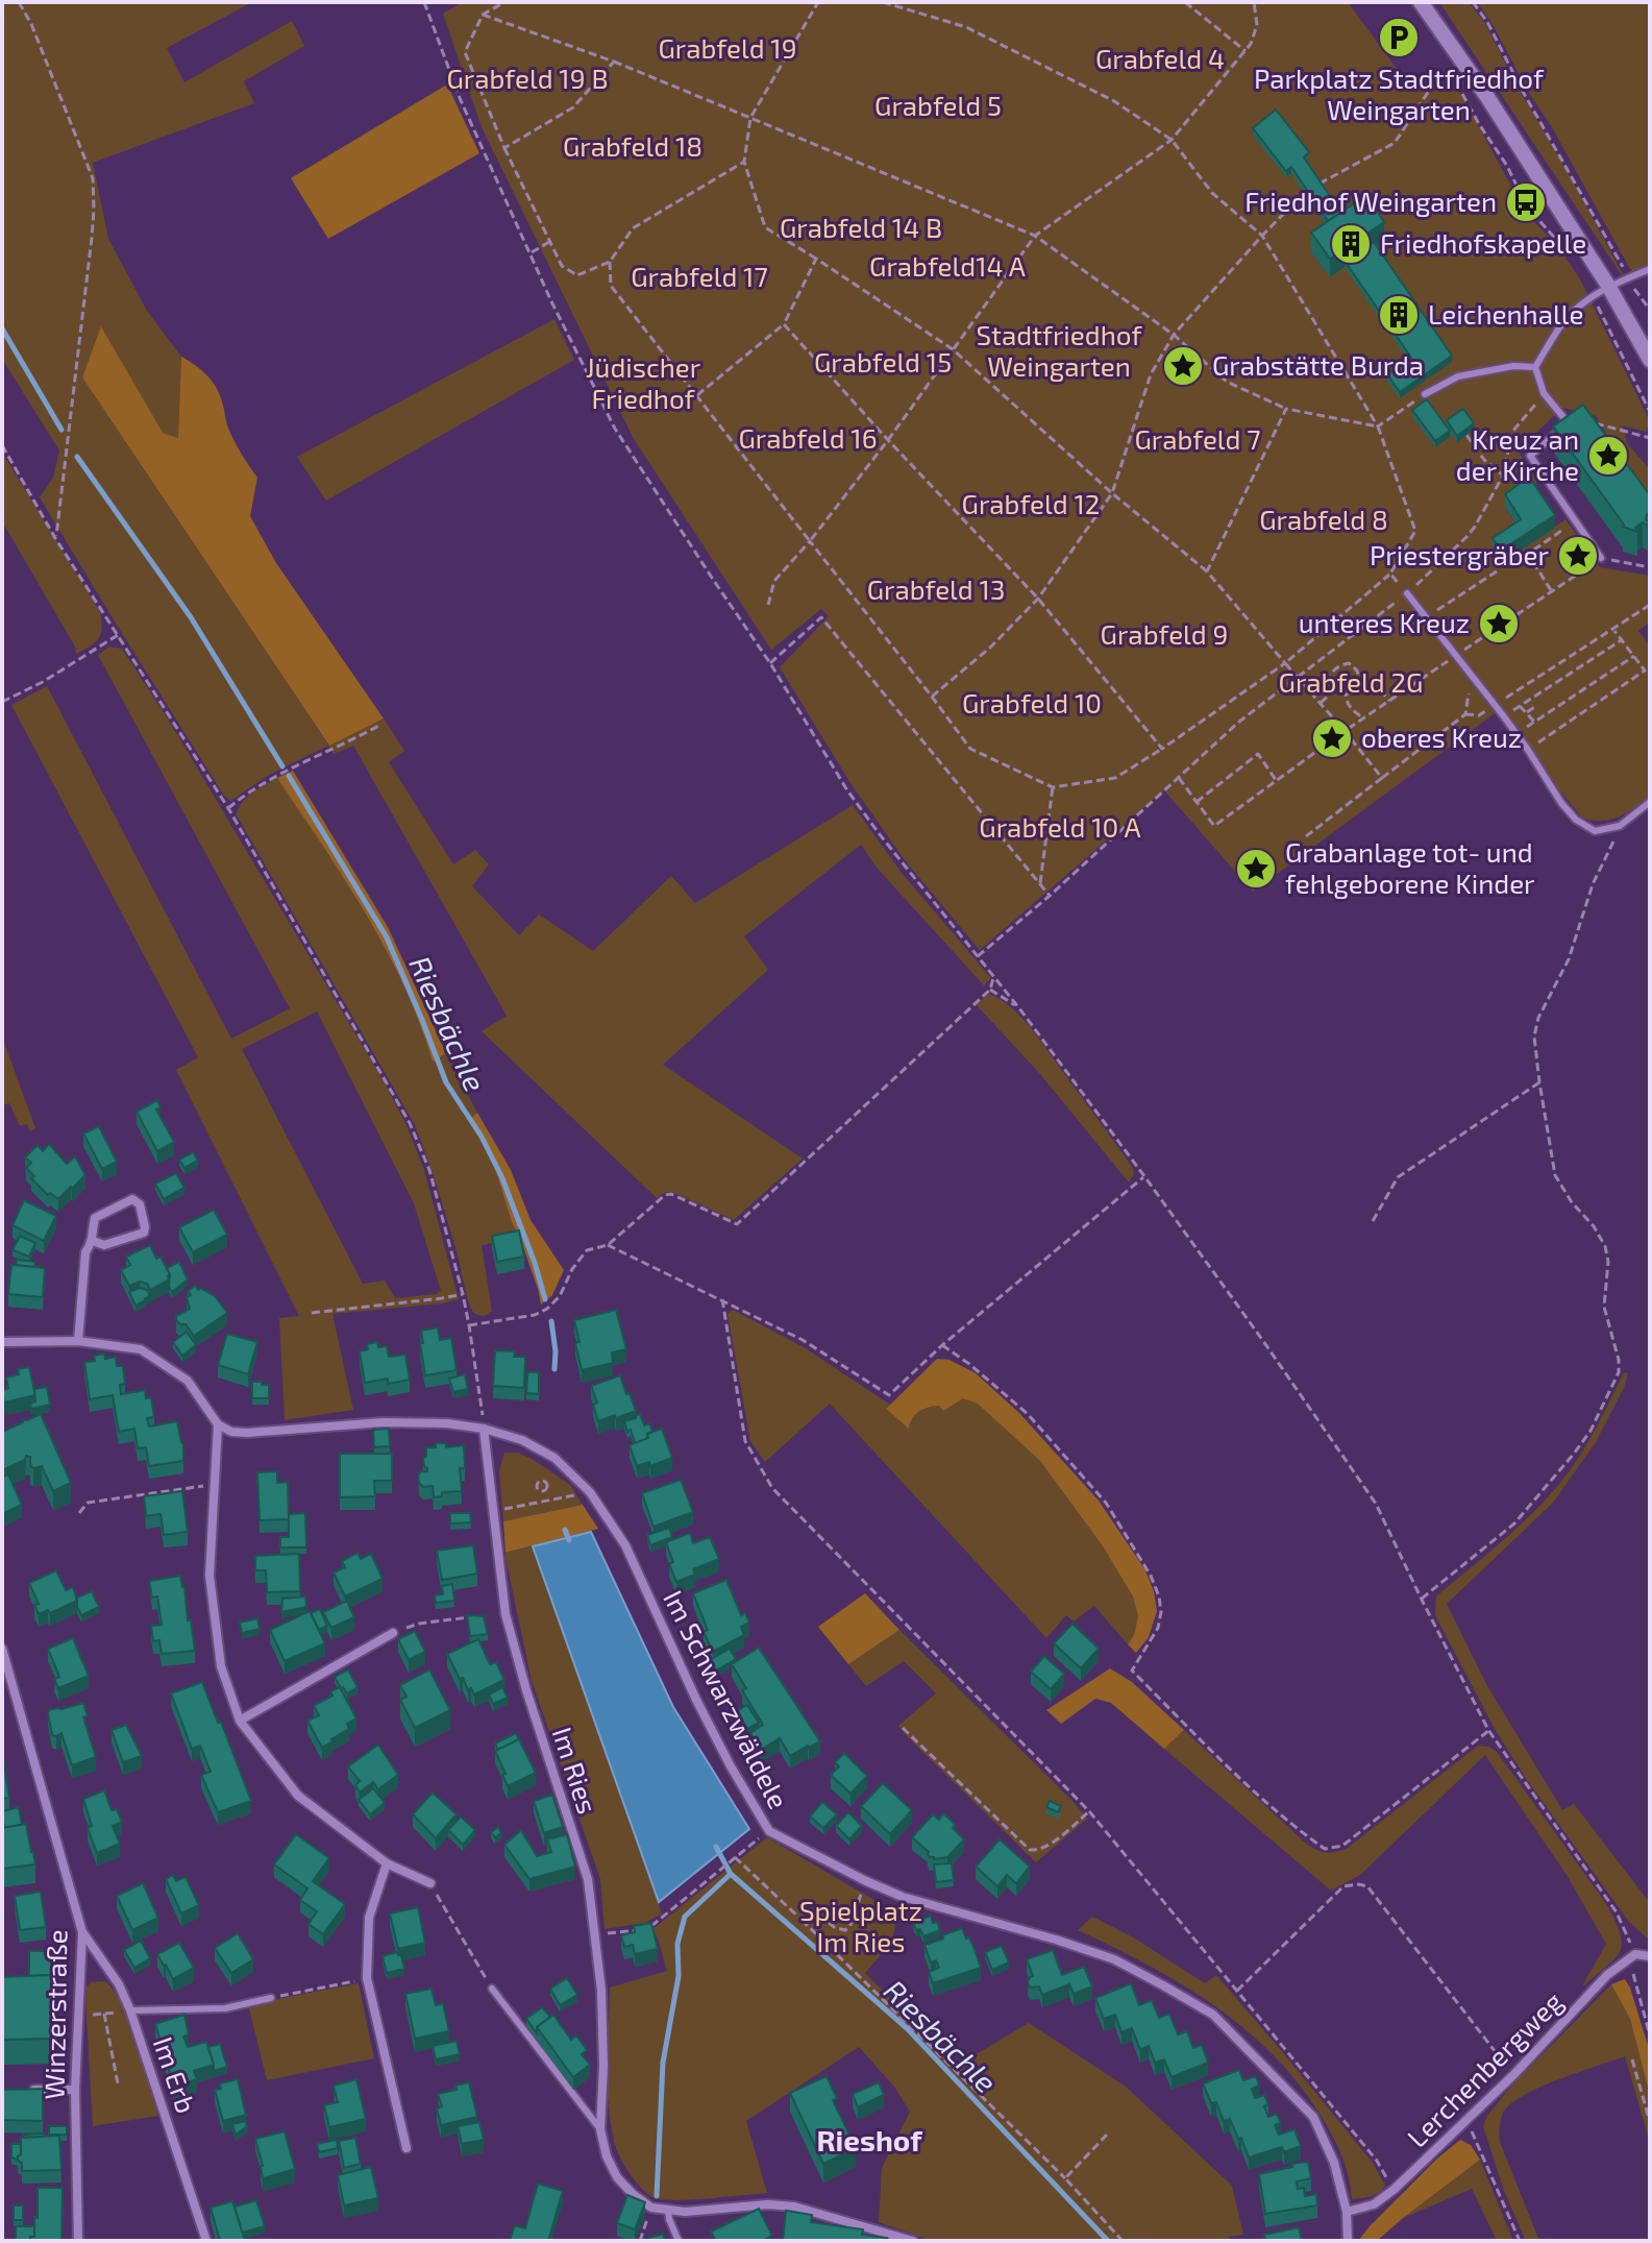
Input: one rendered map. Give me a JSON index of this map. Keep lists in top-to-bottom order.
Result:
{
  "streets": {
    "street": [
      "Im Schwarzwäldele",
      "Im Ries",
      "Winzerstraße",
      "Lerchenbergweg",
      "Im Erb"
    ]
  },
  "crossings": [
    ["Im Schwarzwäldele", "Im Ries"],
    ["Im Schwarzwäldele", "Lerchenbergweg"],
    ["Winzerstraße", "Im Erb"]
  ],
  "districts": ["Rieshof"],
  "water": ["Riesbächle"],
  "parks": [
    "Grabfeld 19",
    "Grabfeld 4",
    "Grabfeld 19 B",
    "Grabfeld 5",
    "Grabfeld 18",
    "Grabfeld 14 B",
    "Grabfeld14 A",
    "Grabfeld 17",
    "Stadtfriedhof Weingarten",
    "Grabfeld 15",
    "Jüdischer Friedhof",
    "Grabfeld 16",
    "Grabfeld 7",
    "Grabfeld 12",
    "Grabfeld 8",
    "Grabfeld 13",
    "Grabfeld 9",
    "Grabfeld 2G",
    "Grabfeld 10",
    "Grabfeld 10 A",
    "Spielplatz Im Ries"
  ],
  "places": {
    "parking": ["Parkplatz Stadtfriedhof Weingarten"],
    "bus stop": ["Friedhof Weingarten"],
    "building": ["Friedhofskapelle", "Leichenhalle"],
    "place": [
      "Grabstätte Burda",
      "Kreuz an der Kirche",
      "Priestergräber",
      "unteres Kreuz",
      "oberes Kreuz",
      "Grabanlage tot- und fehlgeborene Kinder"
    ]
  }
}
